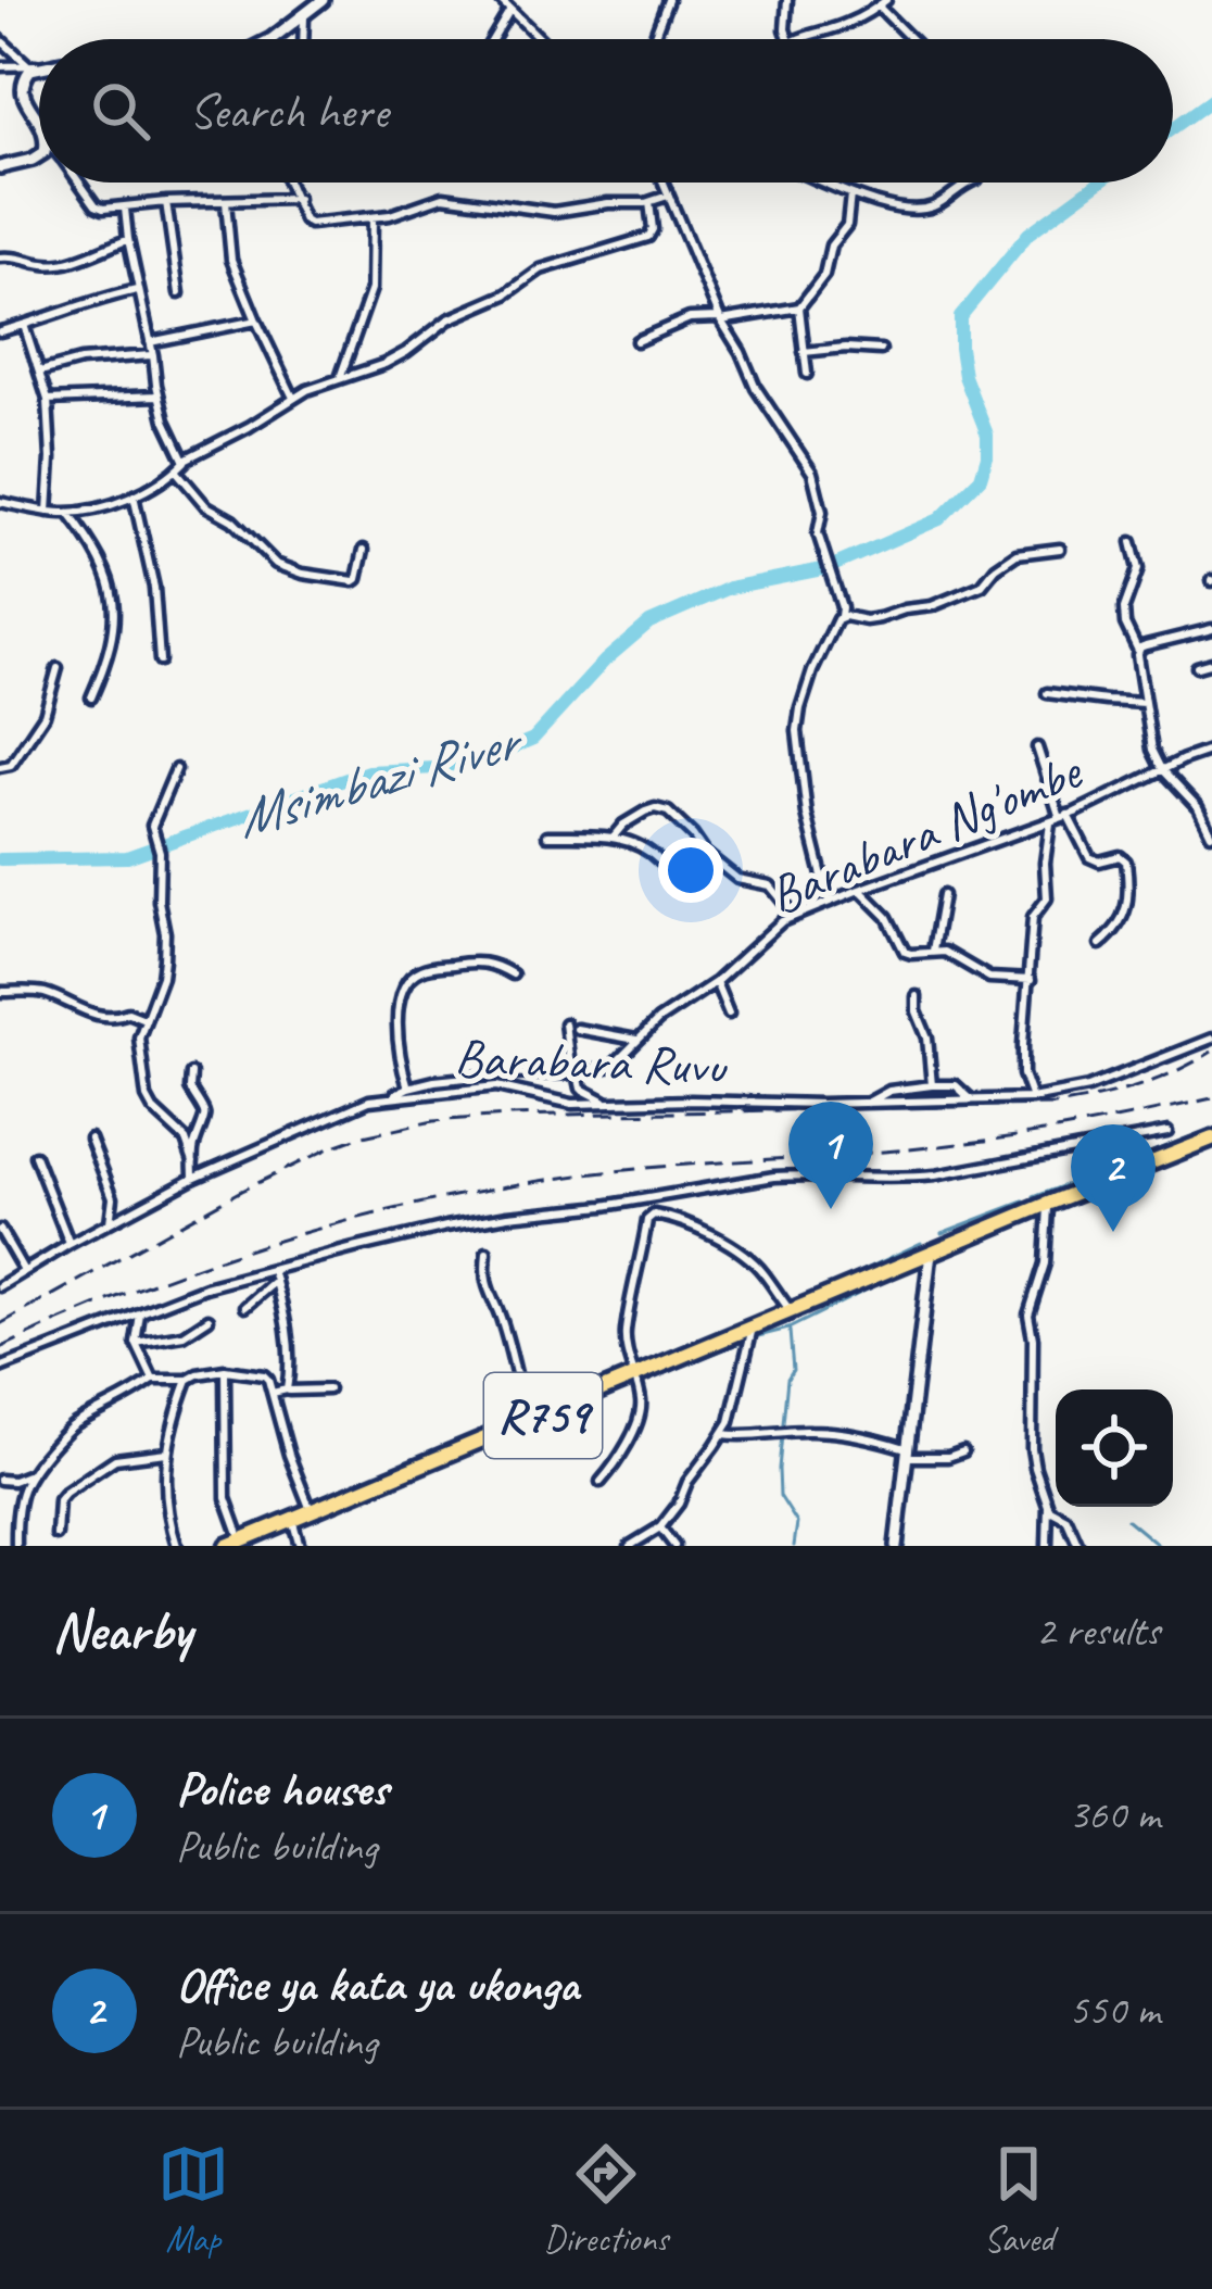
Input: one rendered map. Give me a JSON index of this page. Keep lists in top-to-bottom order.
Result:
{
  "streets": {
    "main road": ["R759"],
    "street": ["Barabara Ng'ombe", "Barabara Ruvu"]
  },
  "crossings": [
    ["Barabara Ng'ombe", "Barabara Ruvu"]
  ],
  "water": ["Msimbazi River"],
  "page": {
    "search": "Search here",
    "pins": ["1", "2"],
    "heading": ["Nearby", "2 results"],
    "list": [
      {
        "mark": "1",
        "name": "Police houses",
        "note": "Public building",
        "value": "360 m"
      },
      {
        "mark": "2",
        "name": "Office ya kata ya ukonga",
        "note": "Public building",
        "value": "550 m"
      }
    ],
    "nav": ["Map", "Directions", "Saved"]
  }
}
